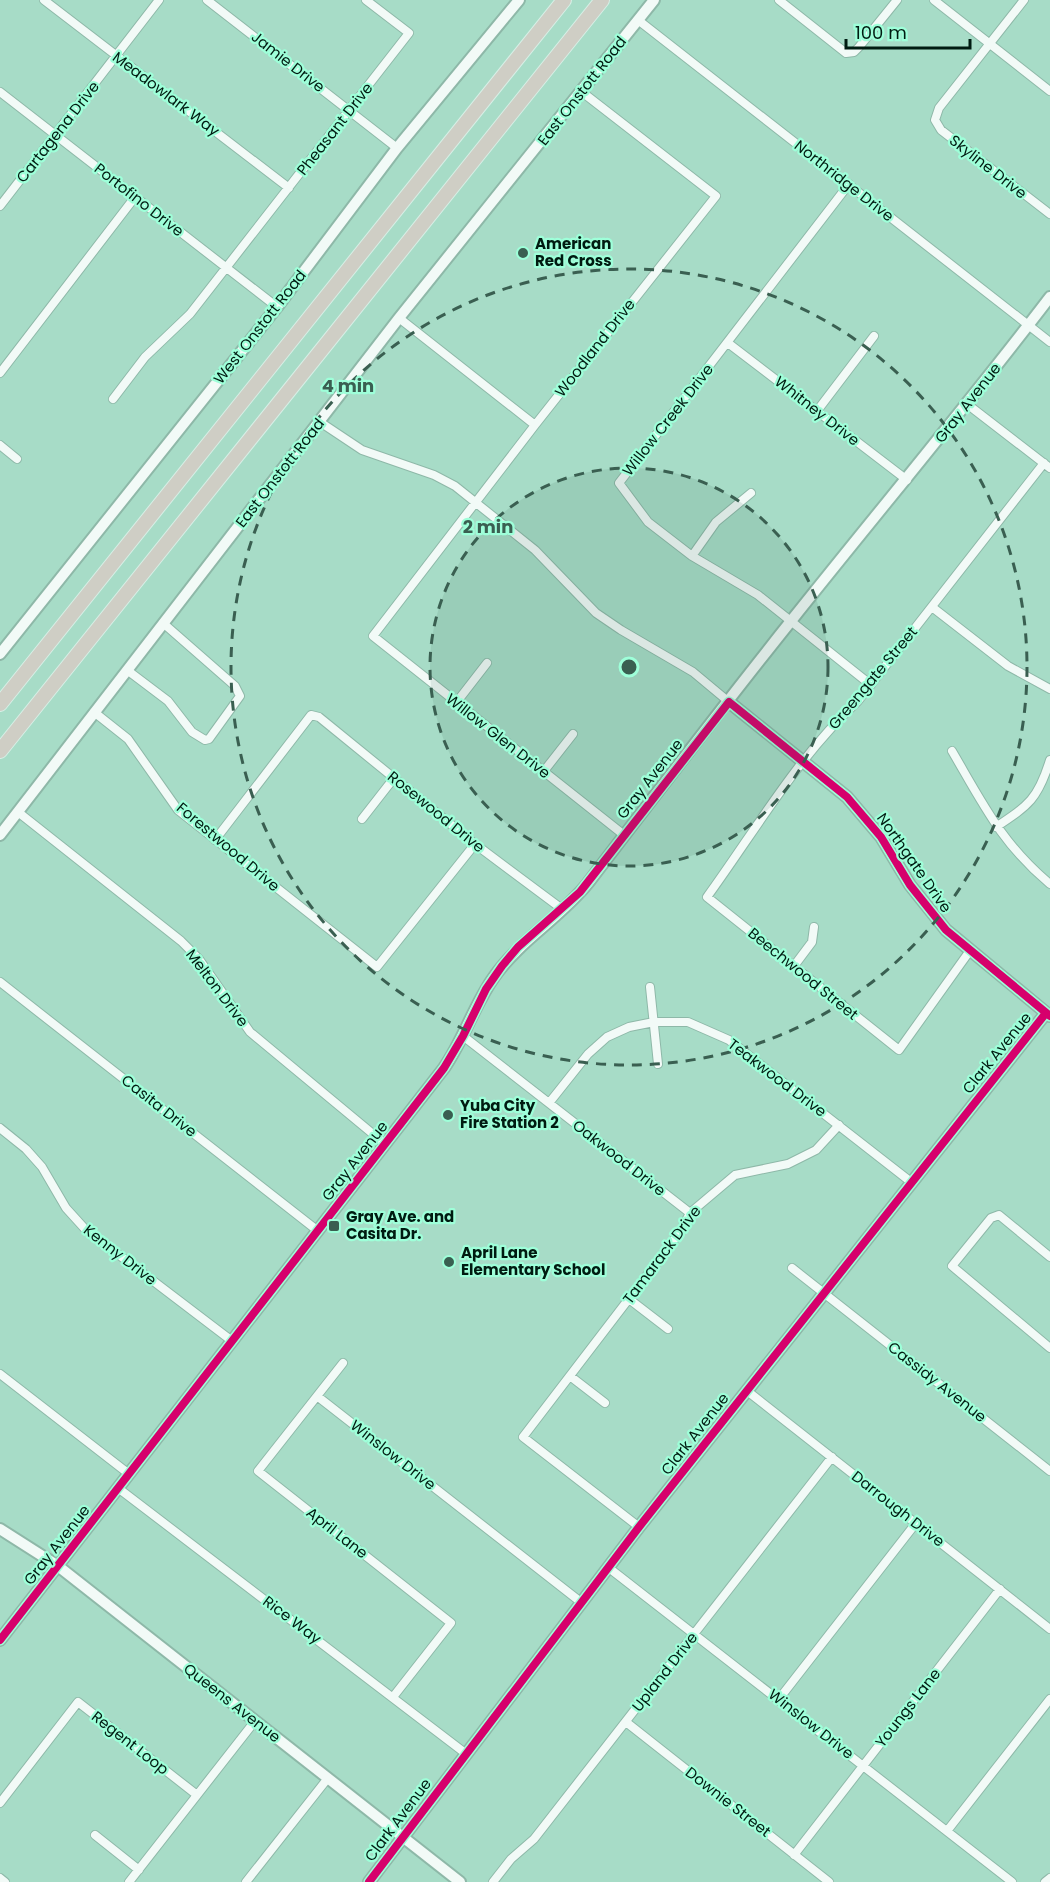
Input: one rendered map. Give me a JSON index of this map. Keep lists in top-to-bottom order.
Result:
{
  "streets": {
    "street": [
      "Jamie Drive",
      "East Onstott Road",
      "Meadowlark Way",
      "Pheasant Drive",
      "Cartagena Drive",
      "Skyline Drive",
      "Northridge Drive",
      "Portofino Drive",
      "West Onstott Road",
      "Woodland Drive",
      "Gray Avenue",
      "Whitney Drive",
      "Willow Creek Drive",
      "Greengate Street",
      "Willow Glen Drive",
      "Rosewood Drive",
      "Forestwood Drive",
      "Northgate Drive",
      "Beechwood Street",
      "Melton Drive",
      "Clark Avenue",
      "Teakwood Drive",
      "Casita Drive",
      "Oakwood Drive",
      "Kenny Drive",
      "Tamarack Drive",
      "Cassidy Avenue",
      "Winslow Drive",
      "Darrough Drive",
      "April Lane",
      "Rice Way",
      "Upland Drive",
      "Queens Avenue",
      "Youngs Lane",
      "Regent Loop",
      "Downie Street"
    ]
  },
  "crossings": [
    ["Jamie Drive", "Pheasant Drive"],
    ["Jamie Drive", "West Onstott Road"],
    ["East Onstott Road", "Northridge Drive"],
    ["East Onstott Road", "Woodland Drive"],
    ["East Onstott Road", "Forestwood Drive"],
    ["East Onstott Road", "Northgate Drive"],
    ["East Onstott Road", "Melton Drive"],
    ["Meadowlark Way", "Pheasant Drive"],
    ["Meadowlark Way", "Cartagena Drive"],
    ["Pheasant Drive", "Portofino Drive"],
    ["Cartagena Drive", "Portofino Drive"],
    ["Northridge Drive", "Gray Avenue"],
    ["Northridge Drive", "Willow Creek Drive"],
    ["Portofino Drive", "West Onstott Road"],
    ["Woodland Drive", "Willow Glen Drive"],
    ["Woodland Drive", "Northgate Drive"],
    ["Gray Avenue", "Whitney Drive"],
    ["Gray Avenue", "Willow Creek Drive"],
    ["Gray Avenue", "Willow Glen Drive"],
    ["Gray Avenue", "Rosewood Drive"],
    ["Gray Avenue", "Northgate Drive"],
    ["Gray Avenue", "Melton Drive"],
    ["Gray Avenue", "Casita Drive"],
    ["Gray Avenue", "Oakwood Drive"],
    ["Gray Avenue", "Kenny Drive"],
    ["Gray Avenue", "Rice Way"],
    ["Gray Avenue", "Queens Avenue"],
    ["Whitney Drive", "Willow Creek Drive"],
    ["Willow Creek Drive", "Greengate Street"],
    ["Greengate Street", "Northgate Drive"],
    ["Greengate Street", "Beechwood Street"],
    ["Rosewood Drive", "Forestwood Drive"],
    ["Northgate Drive", "Beechwood Street"],
    ["Northgate Drive", "Clark Avenue"],
    ["Clark Avenue", "Teakwood Drive"],
    ["Clark Avenue", "Tamarack Drive"],
    ["Clark Avenue", "Cassidy Avenue"],
    ["Clark Avenue", "Winslow Drive"],
    ["Clark Avenue", "Darrough Drive"],
    ["Clark Avenue", "Rice Way"],
    ["Clark Avenue", "Queens Avenue"],
    ["Teakwood Drive", "Oakwood Drive"],
    ["Teakwood Drive", "Tamarack Drive"],
    ["Oakwood Drive", "Tamarack Drive"],
    ["Winslow Drive", "April Lane"],
    ["Winslow Drive", "Upland Drive"],
    ["Winslow Drive", "Youngs Lane"],
    ["Darrough Drive", "Upland Drive"],
    ["Darrough Drive", "Youngs Lane"],
    ["April Lane", "Rice Way"],
    ["Upland Drive", "Downie Street"],
    ["Youngs Lane", "Downie Street"]
  ],
  "places": {
    "other": ["American Red Cross", "Yuba City Fire Station 2", "April Lane Elementary School"],
    "transit": ["Gray Ave. and Casita Dr."]
  },
  "scale_bar": "100 m",
  "rings": ["4 min", "2 min"]
}
